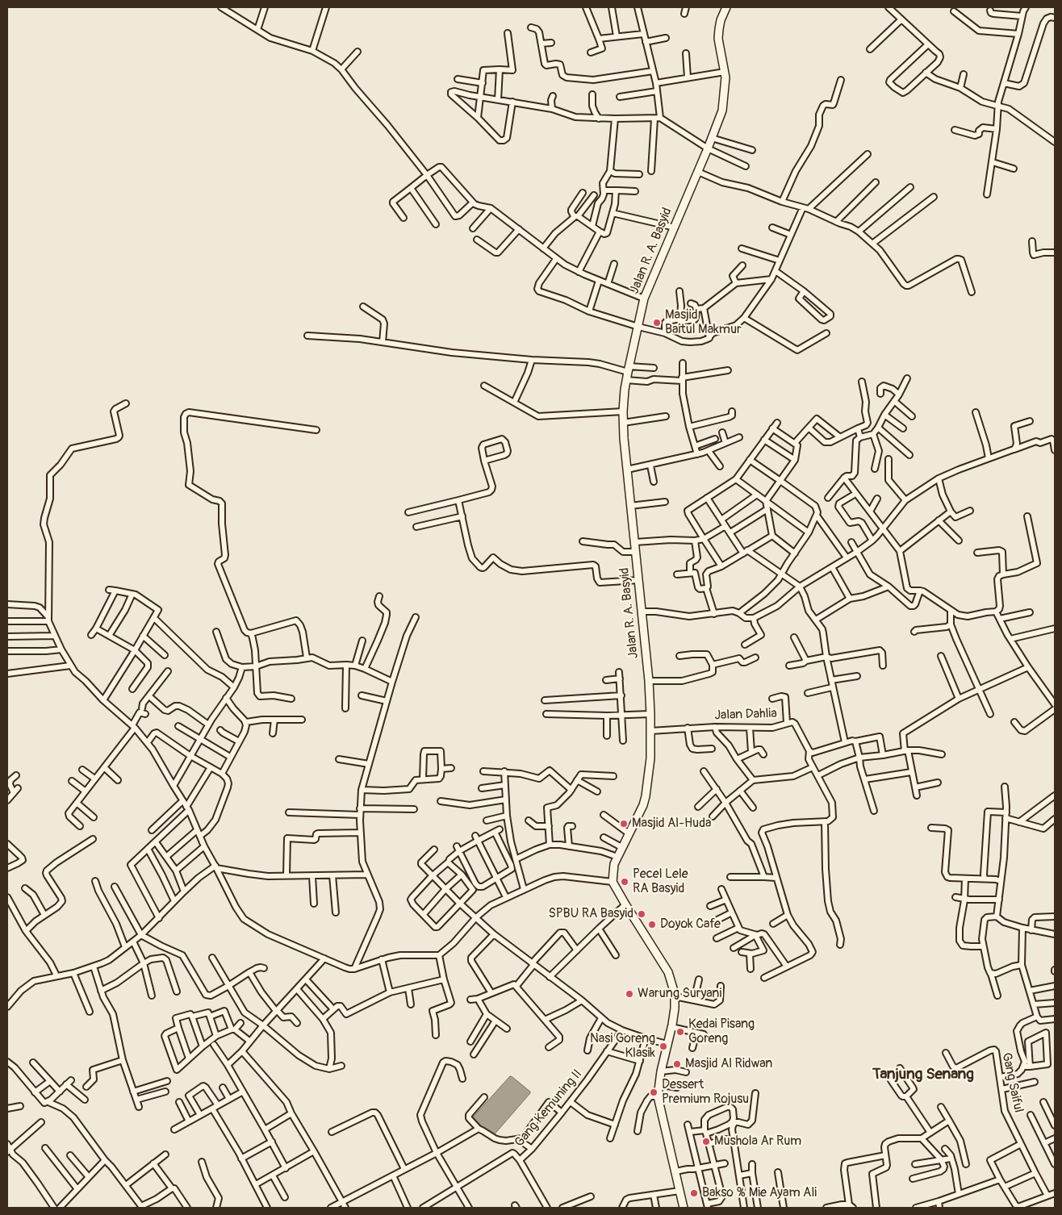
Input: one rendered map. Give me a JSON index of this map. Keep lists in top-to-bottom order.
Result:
{
  "streets": {
    "main road": ["Jalan R. A. Basyid"],
    "street": ["Jalan Dahlia", "Gang Saiful", "Gang Kemuning II"]
  },
  "crossings": [
    ["Jalan R. A. Basyid", "Jalan Dahlia"]
  ],
  "districts": ["Tanjung Senang"],
  "places": [
    "Masjid Baitul Makmur",
    "Masjid Al-Huda",
    "Pecel Lele RA Basyid",
    "SPBU RA Basyid",
    "Doyok Cafe",
    "Warung Suryani",
    "Kedai Pisang Goreng",
    "Nasi Goreng Klasik",
    "Masjid Al Ridwan",
    "Dessert Premium Rojusu",
    "Mushola Ar Rum",
    "Bakso % Mie Ayam Ali"
  ]
}
